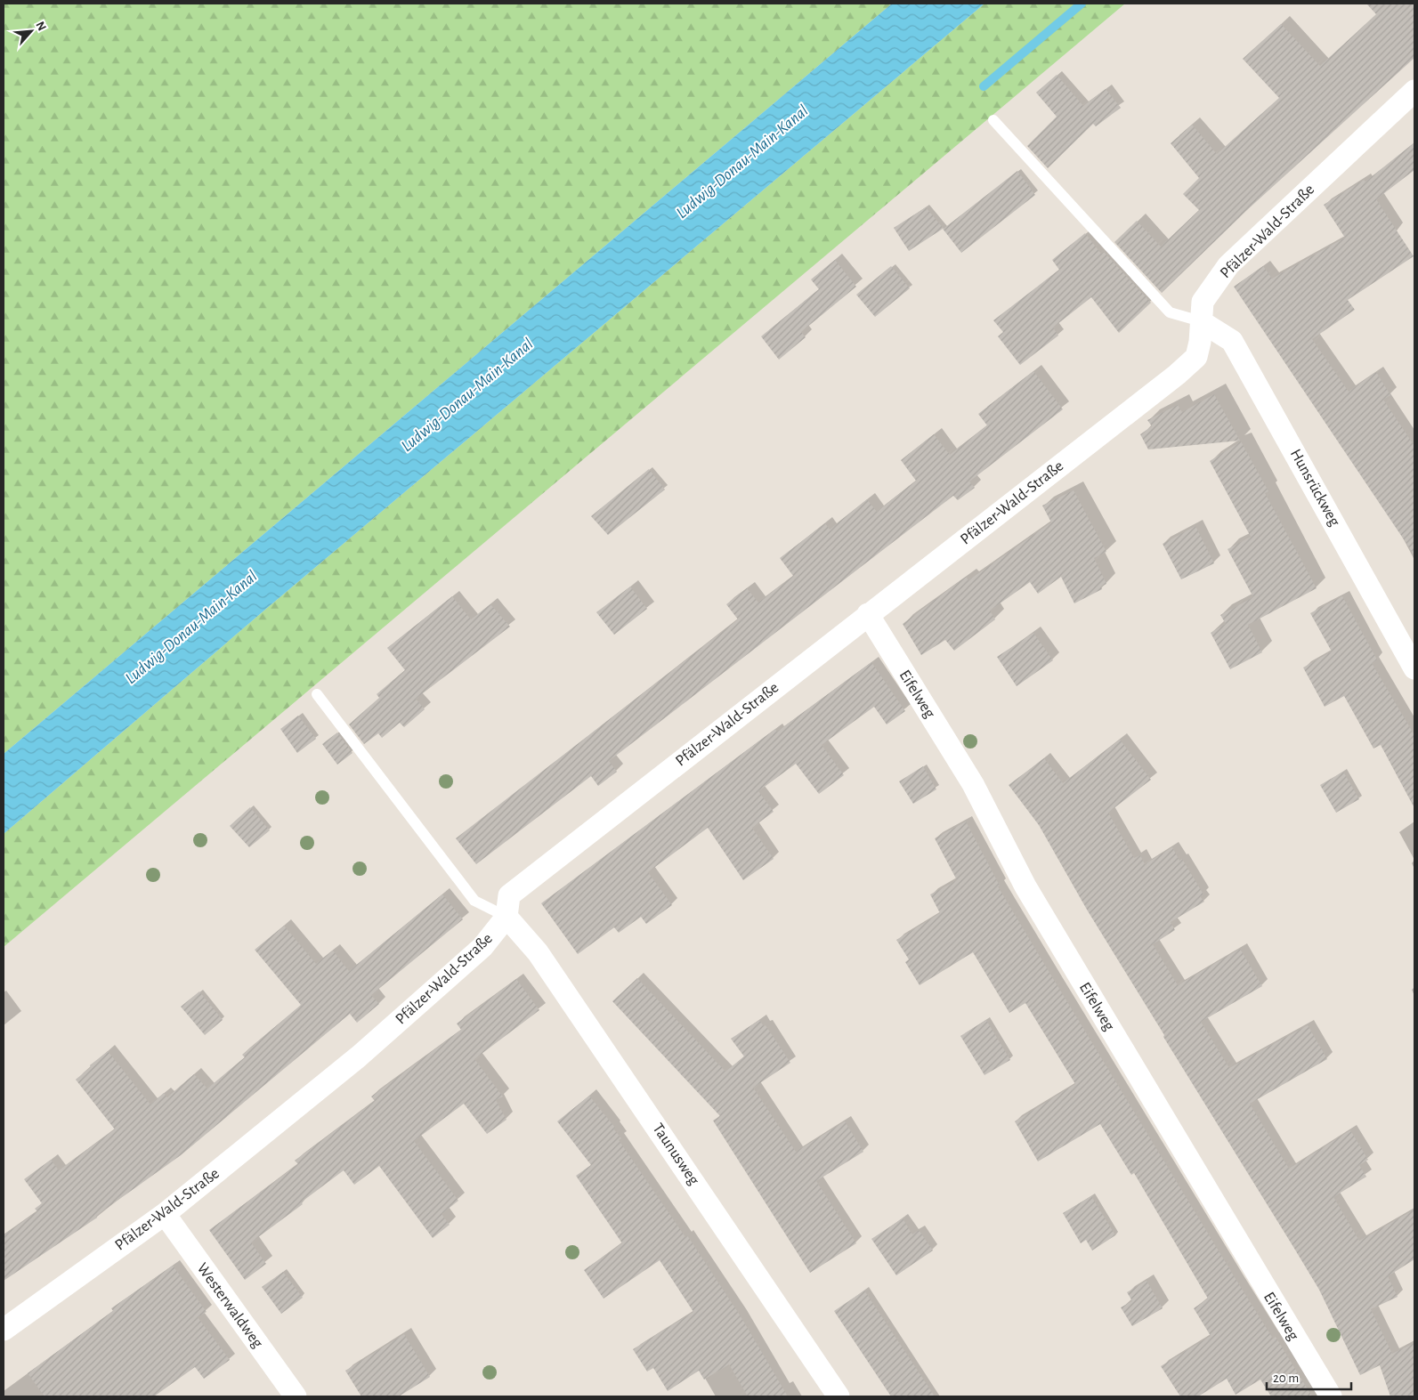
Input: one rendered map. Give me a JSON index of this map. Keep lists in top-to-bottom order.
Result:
{
  "streets": {
    "street": [
      "Pfälzer-Wald-Straße",
      "Hunsrückweg",
      "Eifelweg",
      "Taunusweg",
      "Westerwaldweg"
    ]
  },
  "crossings": [
    ["Pfälzer-Wald-Straße", "Hunsrückweg"],
    ["Pfälzer-Wald-Straße", "Eifelweg"],
    ["Pfälzer-Wald-Straße", "Taunusweg"],
    ["Pfälzer-Wald-Straße", "Westerwaldweg"]
  ],
  "water": ["Ludwig-Donau-Main-Kanal"],
  "scale_bar": "20 m",
  "north": "top right"
}
